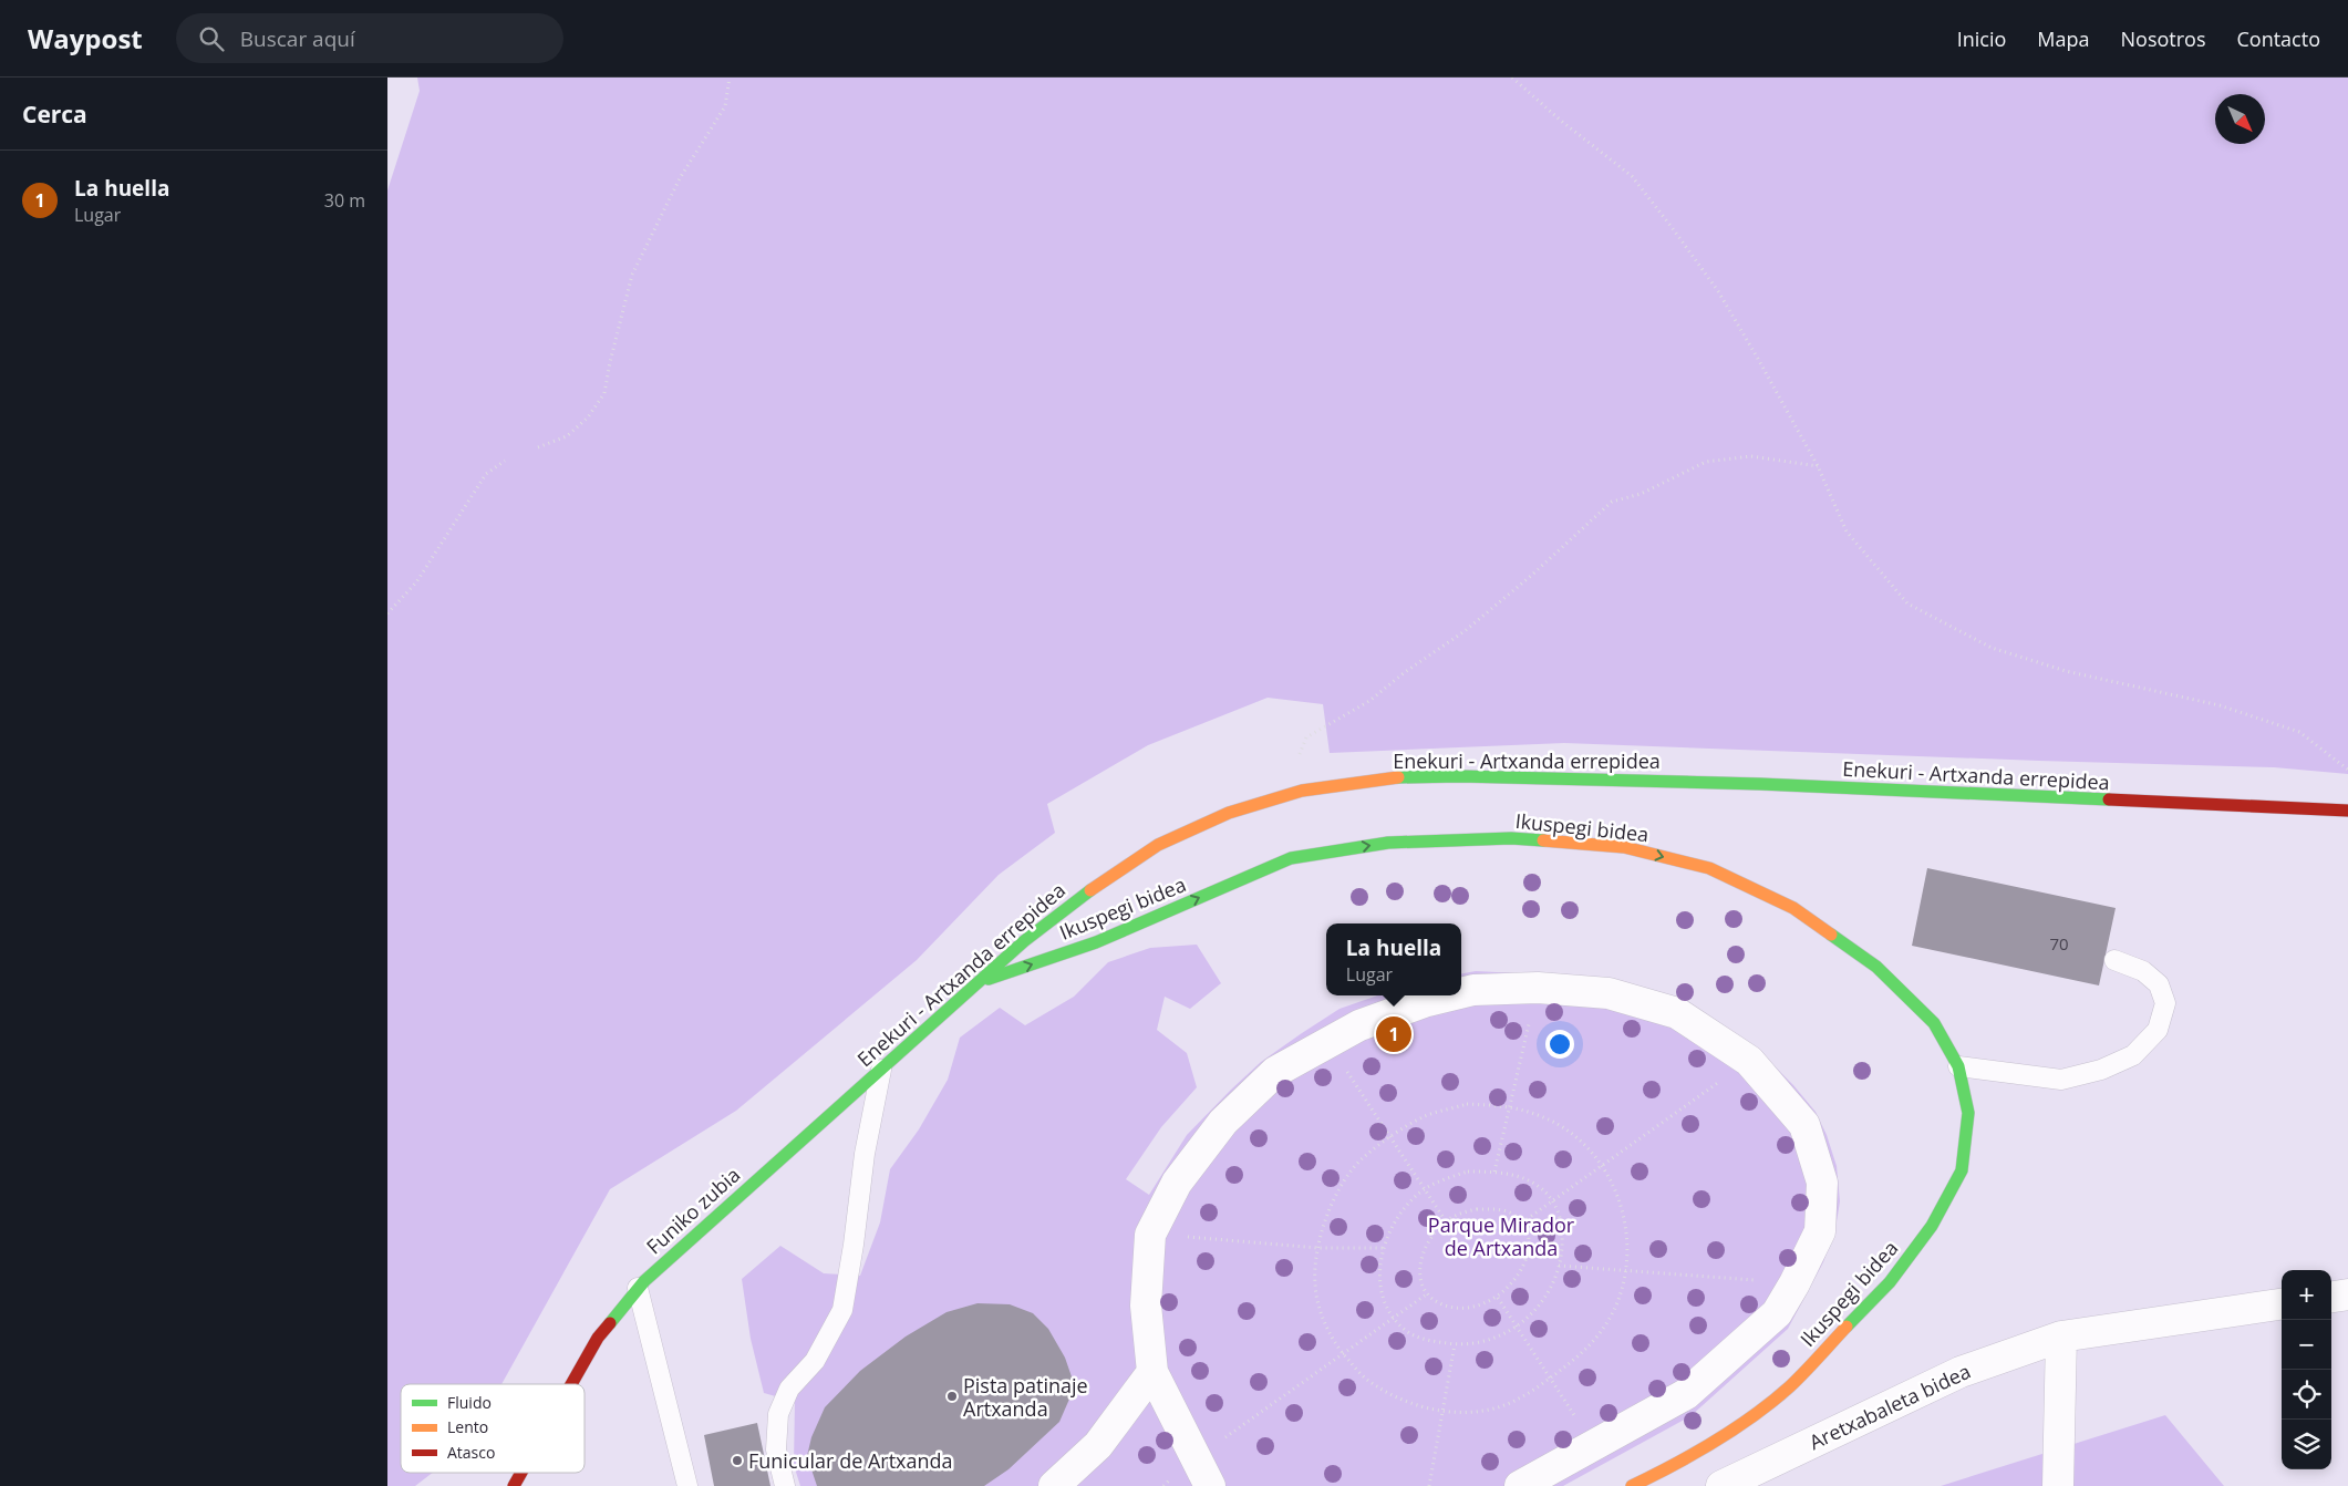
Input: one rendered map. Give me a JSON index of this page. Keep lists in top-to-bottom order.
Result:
{
  "streets": {
    "street": [
      "Enekuri - Artxanda errepidea",
      "Ikuspegi bidea",
      "Funiko zubia",
      "Aretxabaleta bidea"
    ]
  },
  "crossings": [
    ["Enekuri - Artxanda errepidea", "Ikuspegi bidea"],
    ["Enekuri - Artxanda errepidea", "Funiko zubia"]
  ],
  "one_way": ["Ikuspegi bidea"],
  "parks": ["Parque Mirador de Artxanda"],
  "places": ["Pista patinaje Artxanda", "Funicular de Artxanda"],
  "house_numbers": ["70"],
  "legend": ["Fluido", "Lento", "Atasco"],
  "north": "bottom right",
  "page": {
    "header": "Waypost",
    "search": "Buscar aquí",
    "nav": [
      "Inicio",
      "Mapa",
      "Nosotros",
      "Contacto"
    ],
    "heading": "Cerca",
    "list": [
      {
        "mark": "1",
        "name": "La huella",
        "note": "Lugar",
        "value": "30 m"
      }
    ],
    "popup": ["La huella", "Lugar"],
    "pins": "1",
    "map_buttons": ["+", "−"]
  }
}
